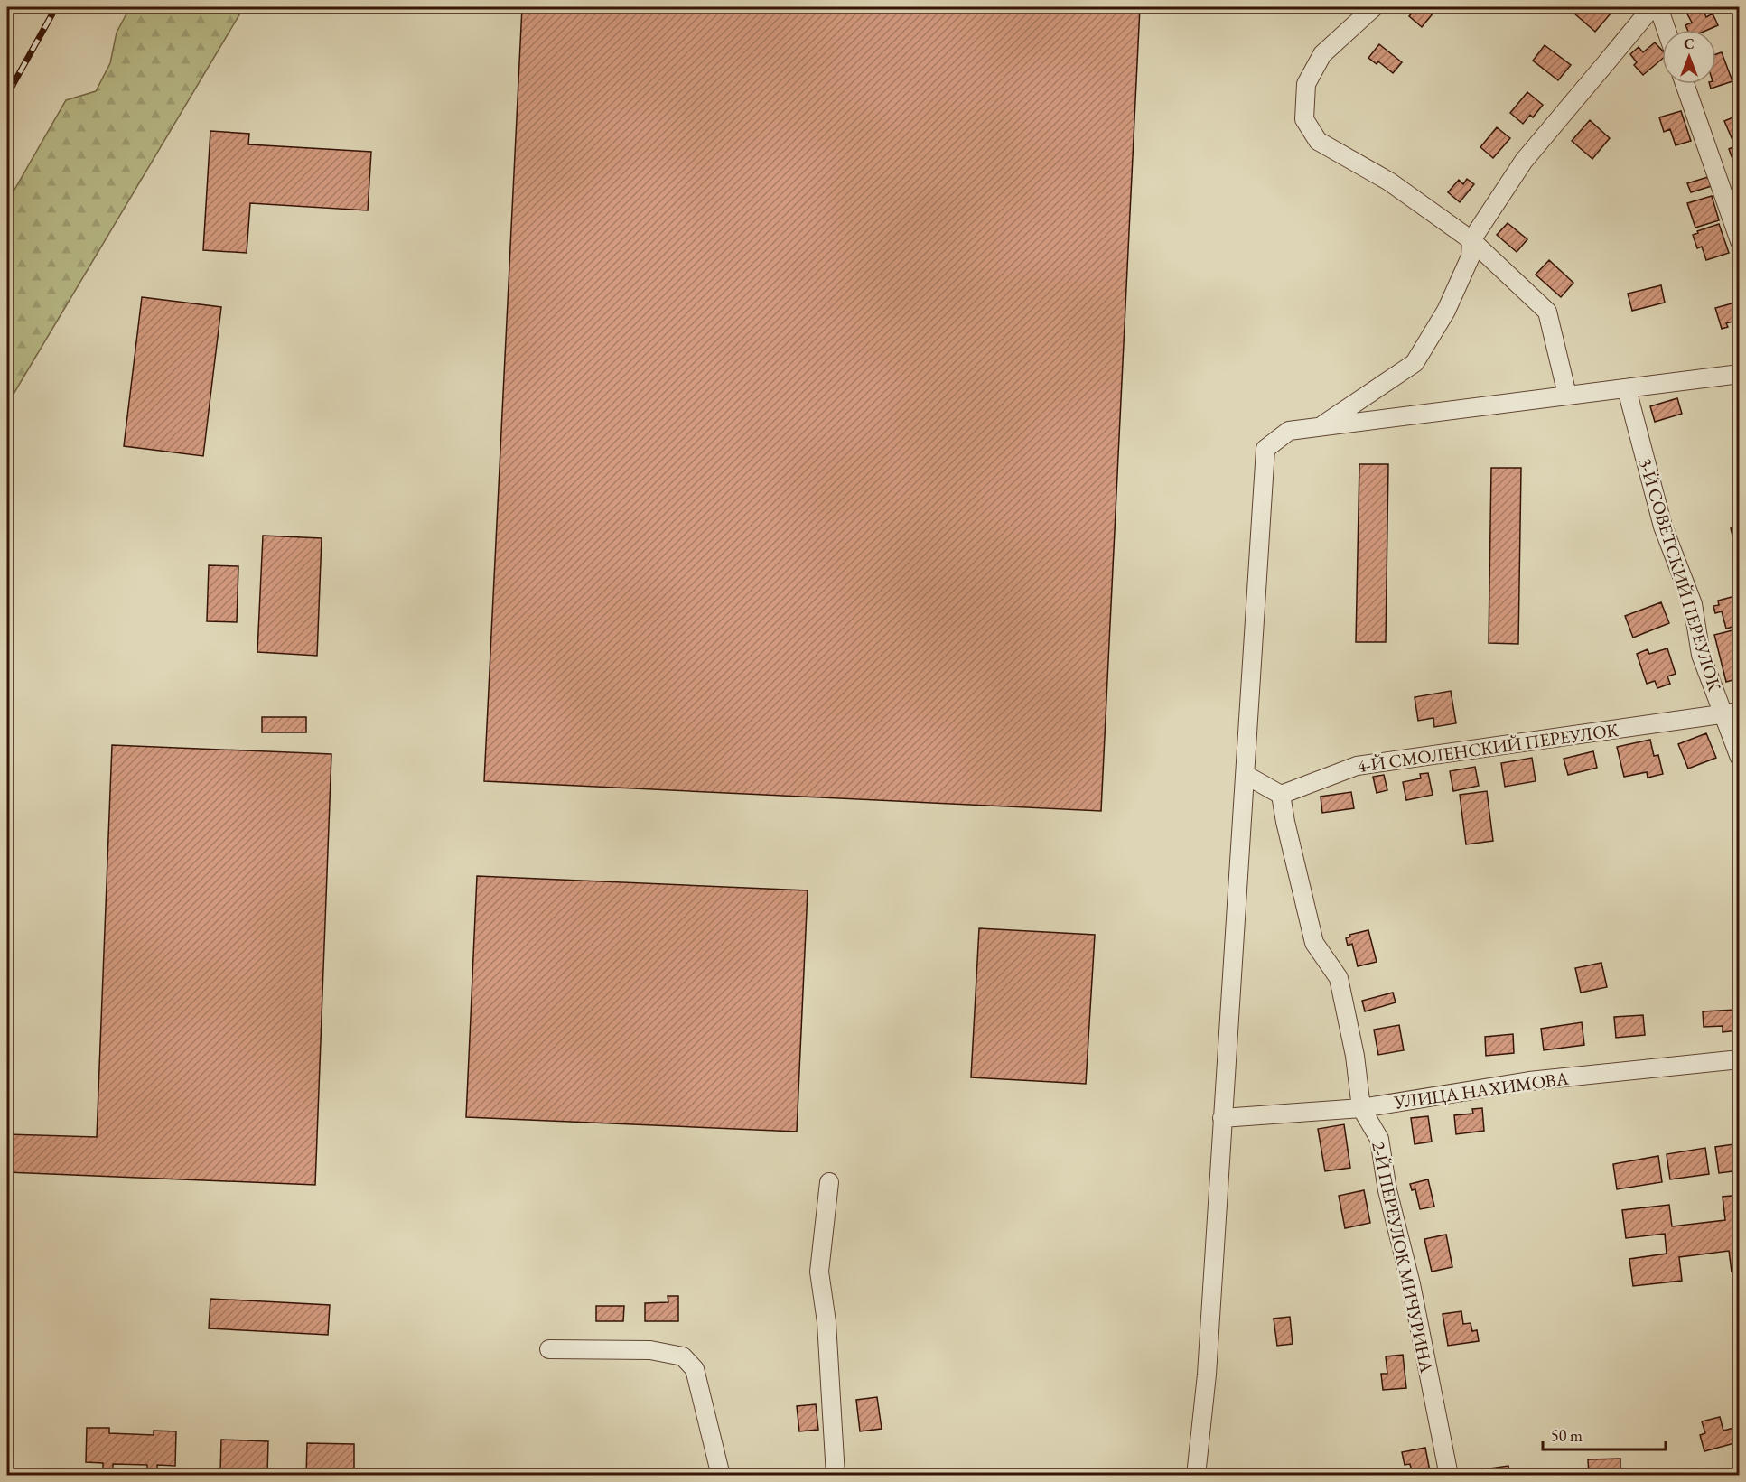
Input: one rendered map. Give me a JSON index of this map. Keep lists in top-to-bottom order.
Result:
{
  "streets": {
    "street": [
      "3-Й СОВЕТСКИЙ ПЕРЕУЛОК",
      "4-Й СМОЛЕНСКИЙ ПЕРЕУЛОК",
      "УЛИЦА НАХИМОВА",
      "2-Й ПЕРЕУЛОК МИЧУРИНА"
    ]
  },
  "crossings": [
    ["3-Й СОВЕТСКИЙ ПЕРЕУЛОК", "4-Й СМОЛЕНСКИЙ ПЕРЕУЛОК"],
    ["4-Й СМОЛЕНСКИЙ ПЕРЕУЛОК", "2-Й ПЕРЕУЛОК МИЧУРИНА"],
    ["УЛИЦА НАХИМОВА", "2-Й ПЕРЕУЛОК МИЧУРИНА"]
  ],
  "scale_bar": "50 m",
  "north": "top"
}
